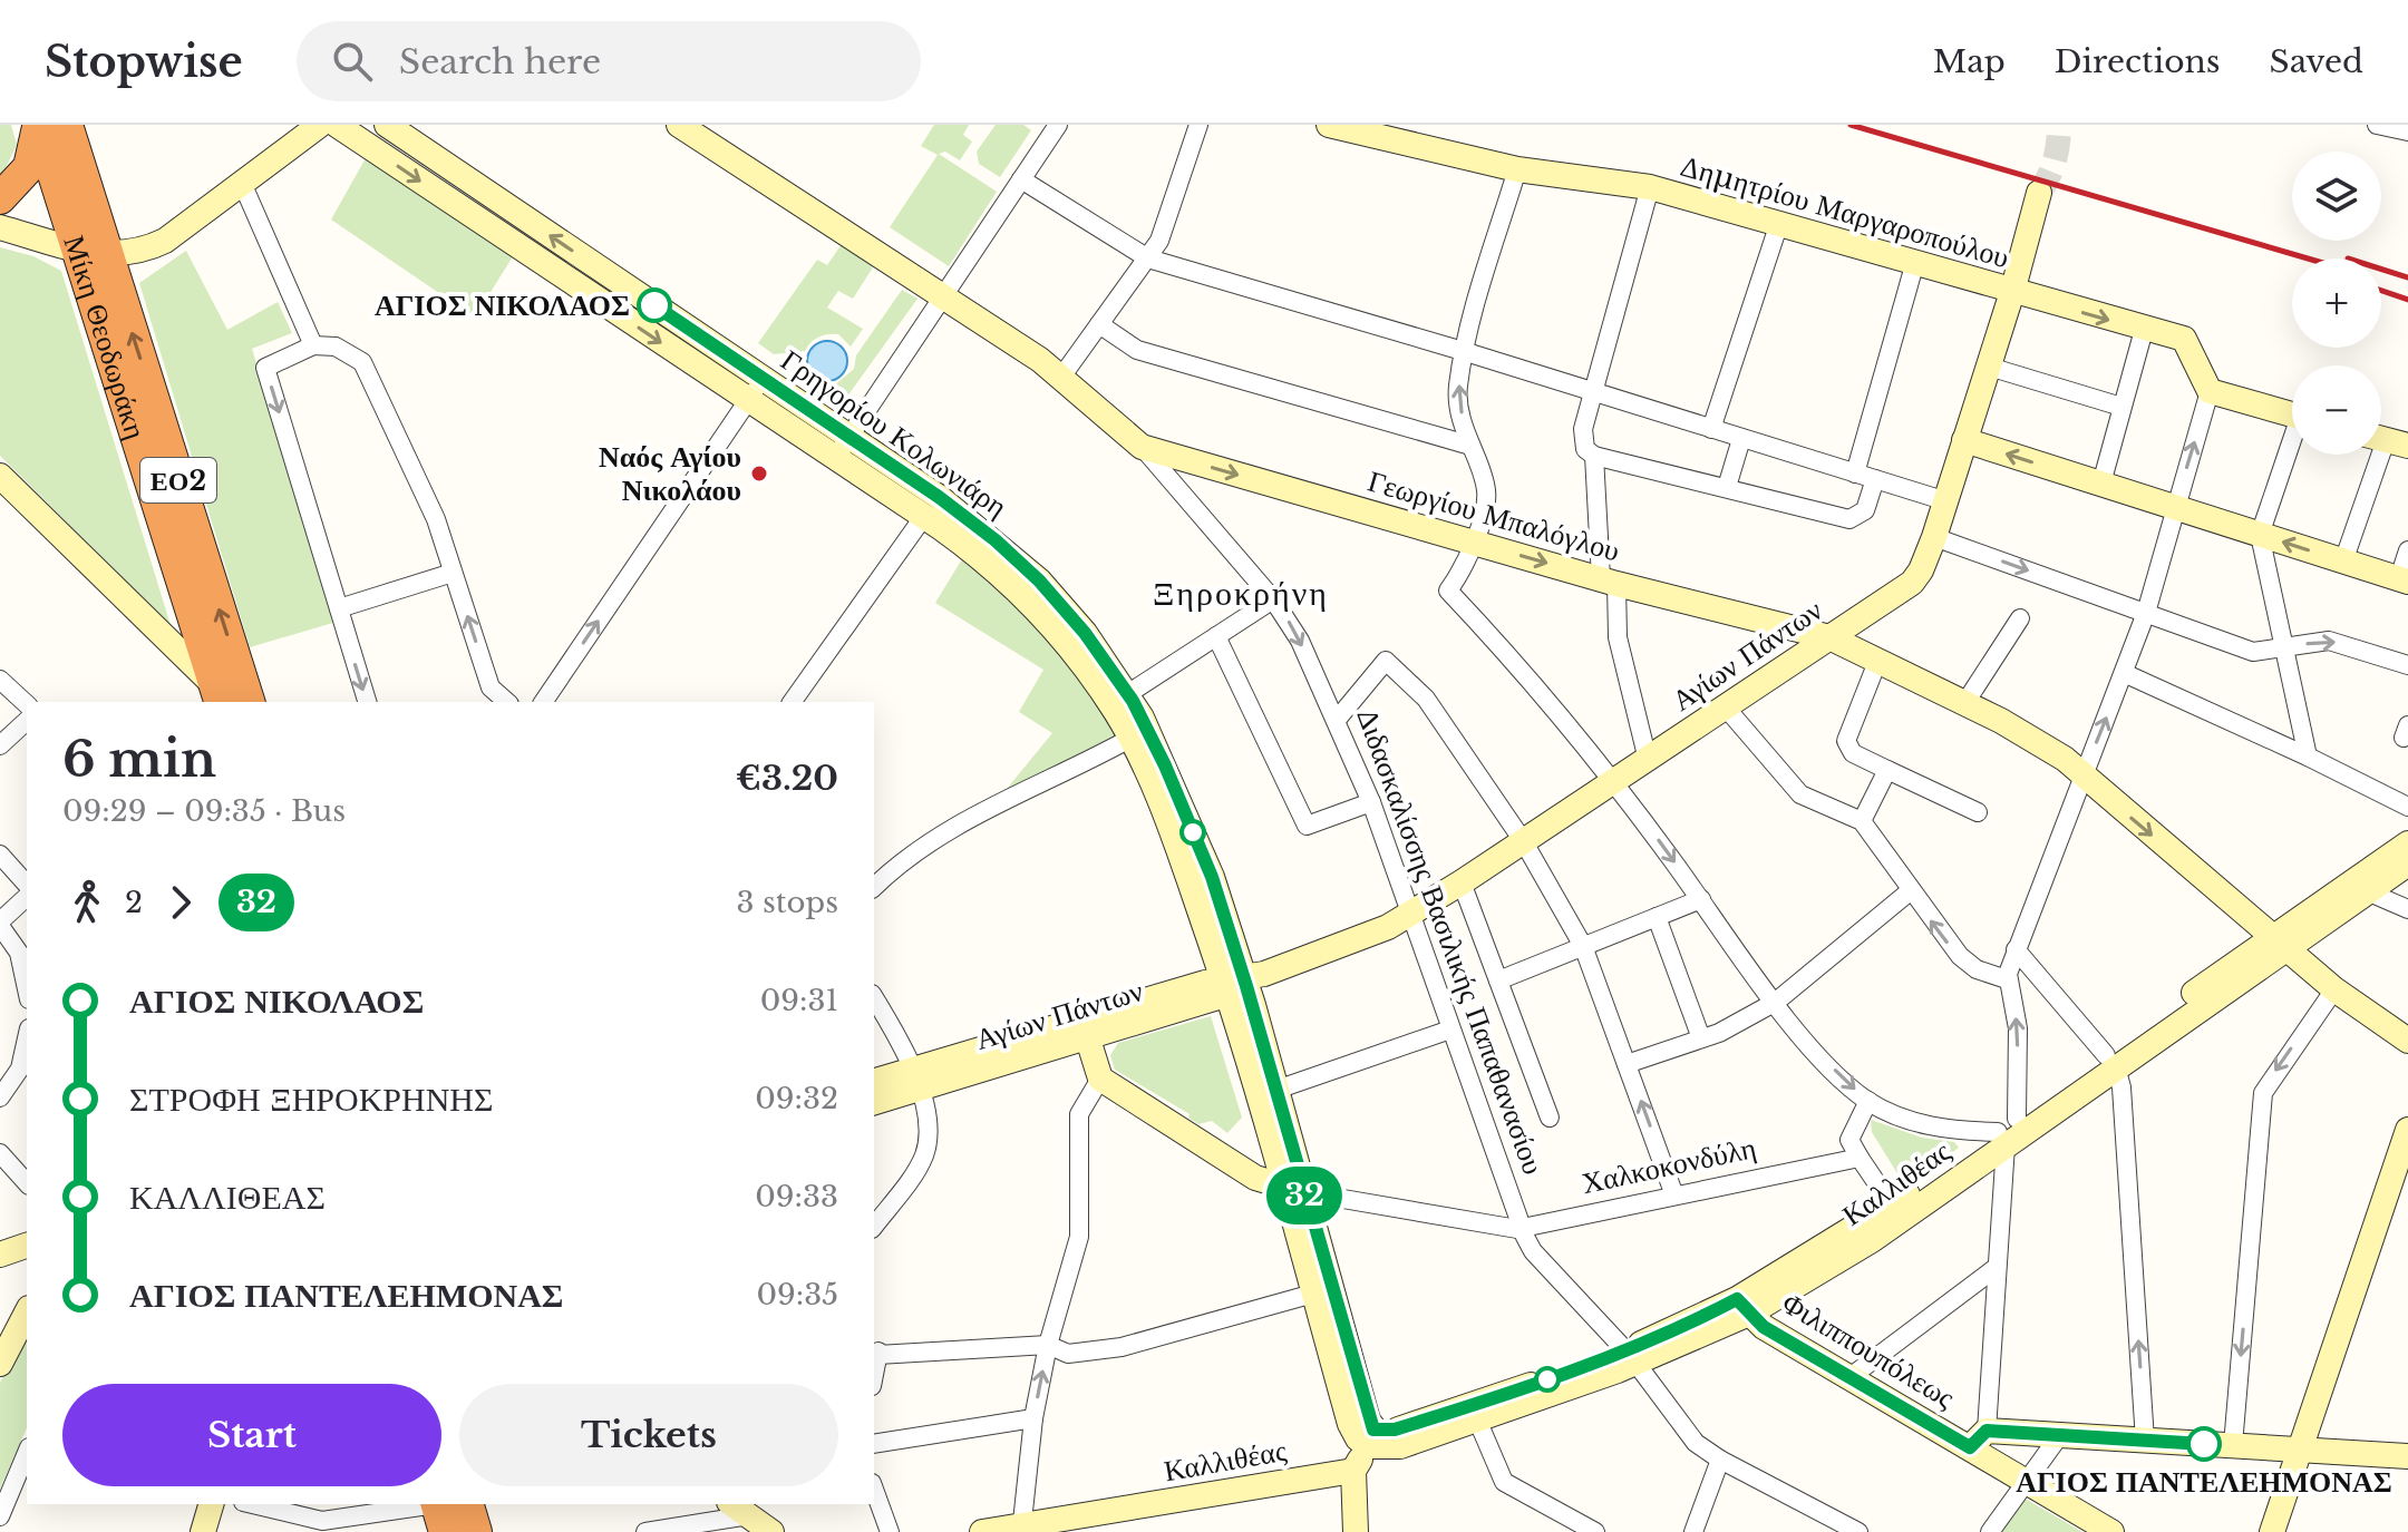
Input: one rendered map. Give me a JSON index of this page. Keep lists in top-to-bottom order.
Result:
{
  "streets": {
    "highway": ["Μίκη Θεοδωράκη", "ΕΟ2"],
    "main road": [
      "Δημητρίου Μαργαροπούλου",
      "Γρηγορίου Κολωνιάρη",
      "Γεωργίου Μπαλόγλου",
      "Αγίων Πάντων",
      "Διδασκαλίσσης Βασιλικής Παπαθανασίου",
      "Χαλκοκονδύλη",
      "Καλλιθέας",
      "Φιλιππουπόλεως"
    ]
  },
  "crossings": [
    ["Δημητρίου Μαργαροπούλου", "Αγίων Πάντων"],
    ["Γρηγορίου Κολωνιάρη", "Αγίων Πάντων"],
    ["Γρηγορίου Κολωνιάρη", "Χαλκοκονδύλη"],
    ["Γρηγορίου Κολωνιάρη", "Καλλιθέας"],
    ["Γεωργίου Μπαλόγλου", "Αγίων Πάντων"],
    ["Γεωργίου Μπαλόγλου", "Διδασκαλίσσης Βασιλικής Παπαθανασίου"],
    ["Γεωργίου Μπαλόγλου", "Καλλιθέας"],
    ["Αγίων Πάντων", "Διδασκαλίσσης Βασιλικής Παπαθανασίου"],
    ["Διδασκαλίσσης Βασιλικής Παπαθανασίου", "Χαλκοκονδύλη"],
    ["Διδασκαλίσσης Βασιλικής Παπαθανασίου", "Καλλιθέας"],
    ["Καλλιθέας", "Φιλιππουπόλεως"]
  ],
  "one_way": ["Γεωργίου Μπαλόγλου"],
  "districts": ["Ξηροκρήνη"],
  "places": ["ΑΓΙΟΣ ΝΙΚΟΛΑΟΣ", "Ναός Αγίου Νικολάου", "ΑΓΙΟΣ ΠΑΝΤΕΛΕΗΜΟΝΑΣ"],
  "lines": ["bus line 32"],
  "page": {
    "header": "Stopwise",
    "search": "Search here",
    "nav": ["Map", "Directions", "Saved"],
    "on_map": "32",
    "map_buttons": ["+", "−"],
    "heading": ["6 min", "09:29 – 09:35 · Bus", "€3.20"],
    "legs": ["2", "32", "3 stops"],
    "list": [
      {
        "name": "ΑΓΙΟΣ ΝΙΚΟΛΑΟΣ",
        "value": "09:31"
      },
      {
        "name": "ΣΤΡΟΦΗ ΞΗΡΟΚΡΗΝΗΣ",
        "value": "09:32"
      },
      {
        "name": "ΚΑΛΛΙΘΕΑΣ",
        "value": "09:33"
      },
      {
        "name": "ΑΓΙΟΣ ΠΑΝΤΕΛΕΗΜΟΝΑΣ",
        "value": "09:35"
      }
    ],
    "buttons": ["Start", "Tickets"]
  }
}
